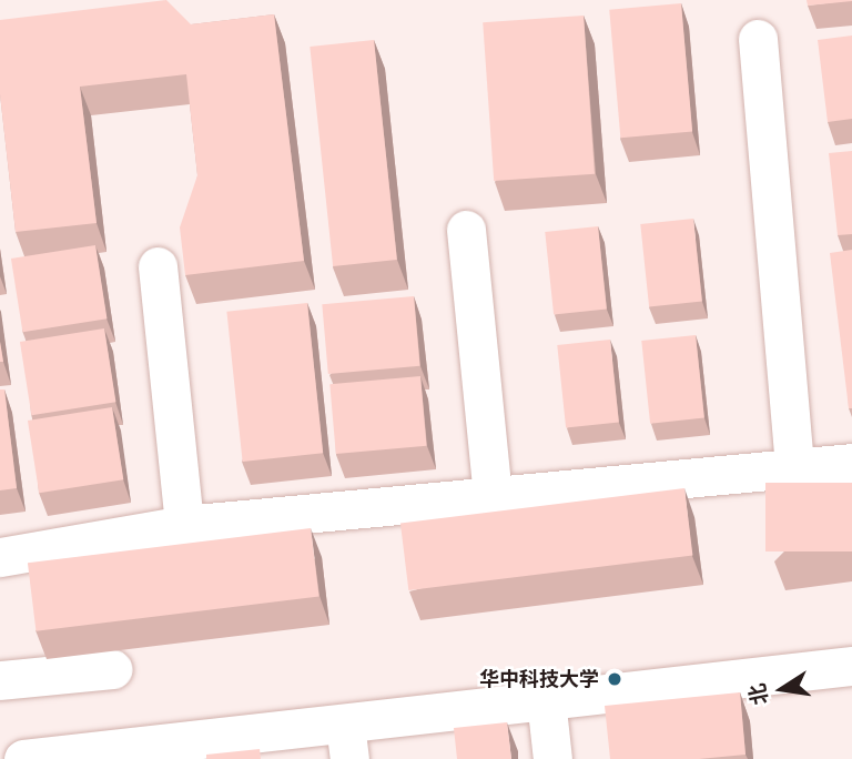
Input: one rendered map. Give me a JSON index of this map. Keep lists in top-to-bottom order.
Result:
{
  "places": ["华中科技大学"],
  "north": "left"
}
